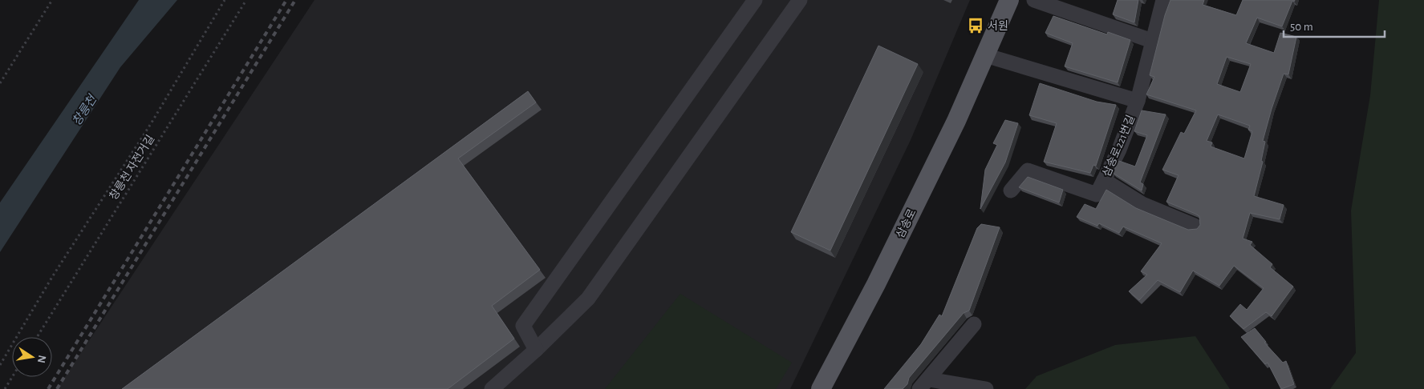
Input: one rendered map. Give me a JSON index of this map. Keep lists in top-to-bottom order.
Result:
{
  "streets": {
    "main road": ["삼송로"],
    "street": ["삼송로221번길"],
    "path": ["창릉천 자전거길"]
  },
  "water": ["창릉천"],
  "places": {
    "bus stop": ["서원"]
  },
  "scale_bar": "50 m",
  "north": "right"
}
